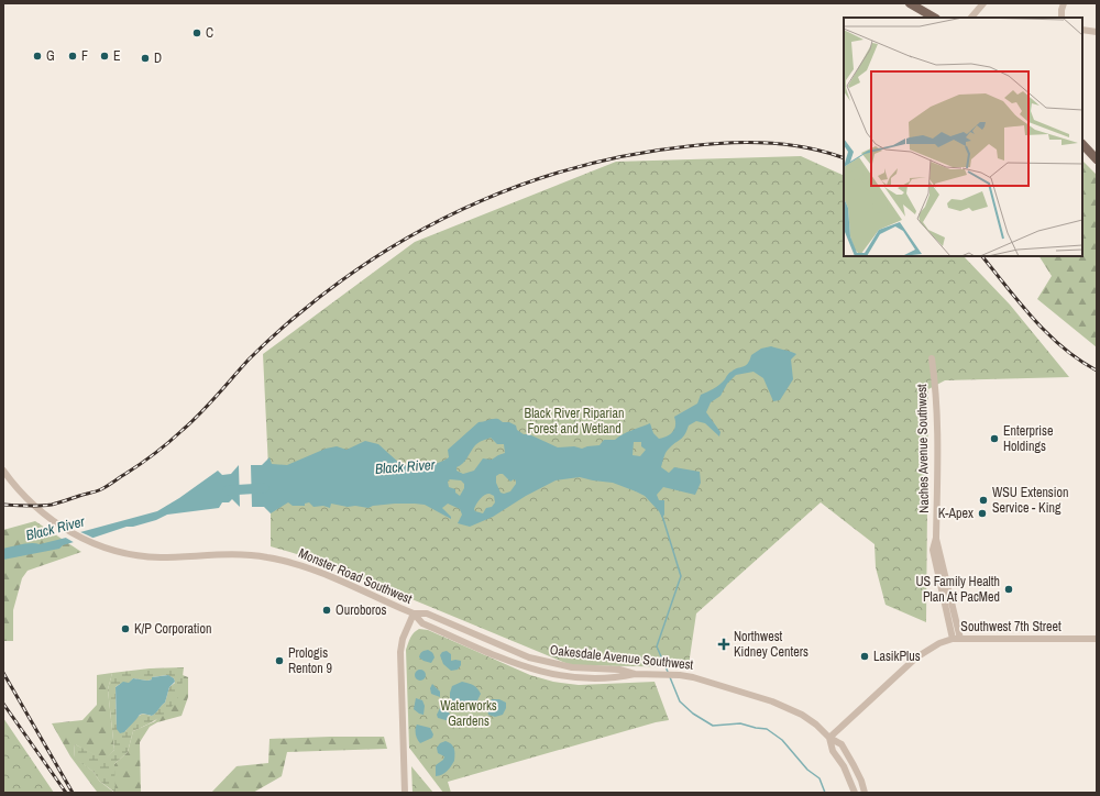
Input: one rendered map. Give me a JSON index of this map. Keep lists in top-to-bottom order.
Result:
{
  "streets": {
    "street": [
      "Naches Avenue Southwest",
      "Monster Road Southwest",
      "Southwest 7th Street",
      "Oakesdale Avenue Southwest"
    ]
  },
  "crossings": [
    ["Naches Avenue Southwest", "Southwest 7th Street"],
    ["Monster Road Southwest", "Oakesdale Avenue Southwest"],
    ["Southwest 7th Street", "Oakesdale Avenue Southwest"]
  ],
  "water": ["Black River"],
  "parks": ["Black River Riparian Forest and Wetland", "Waterworks Gardens"],
  "places": {
    "other": [
      "C",
      "G",
      "F",
      "E",
      "D",
      "Enterprise Holdings",
      "WSU Extension Service - King",
      "K-Apex",
      "US Family Health Plan At PacMed",
      "Ouroboros",
      "K/P Corporation",
      "LasikPlus",
      "Prologis Renton 9"
    ],
    "health": ["Northwest Kidney Centers"]
  }
}
